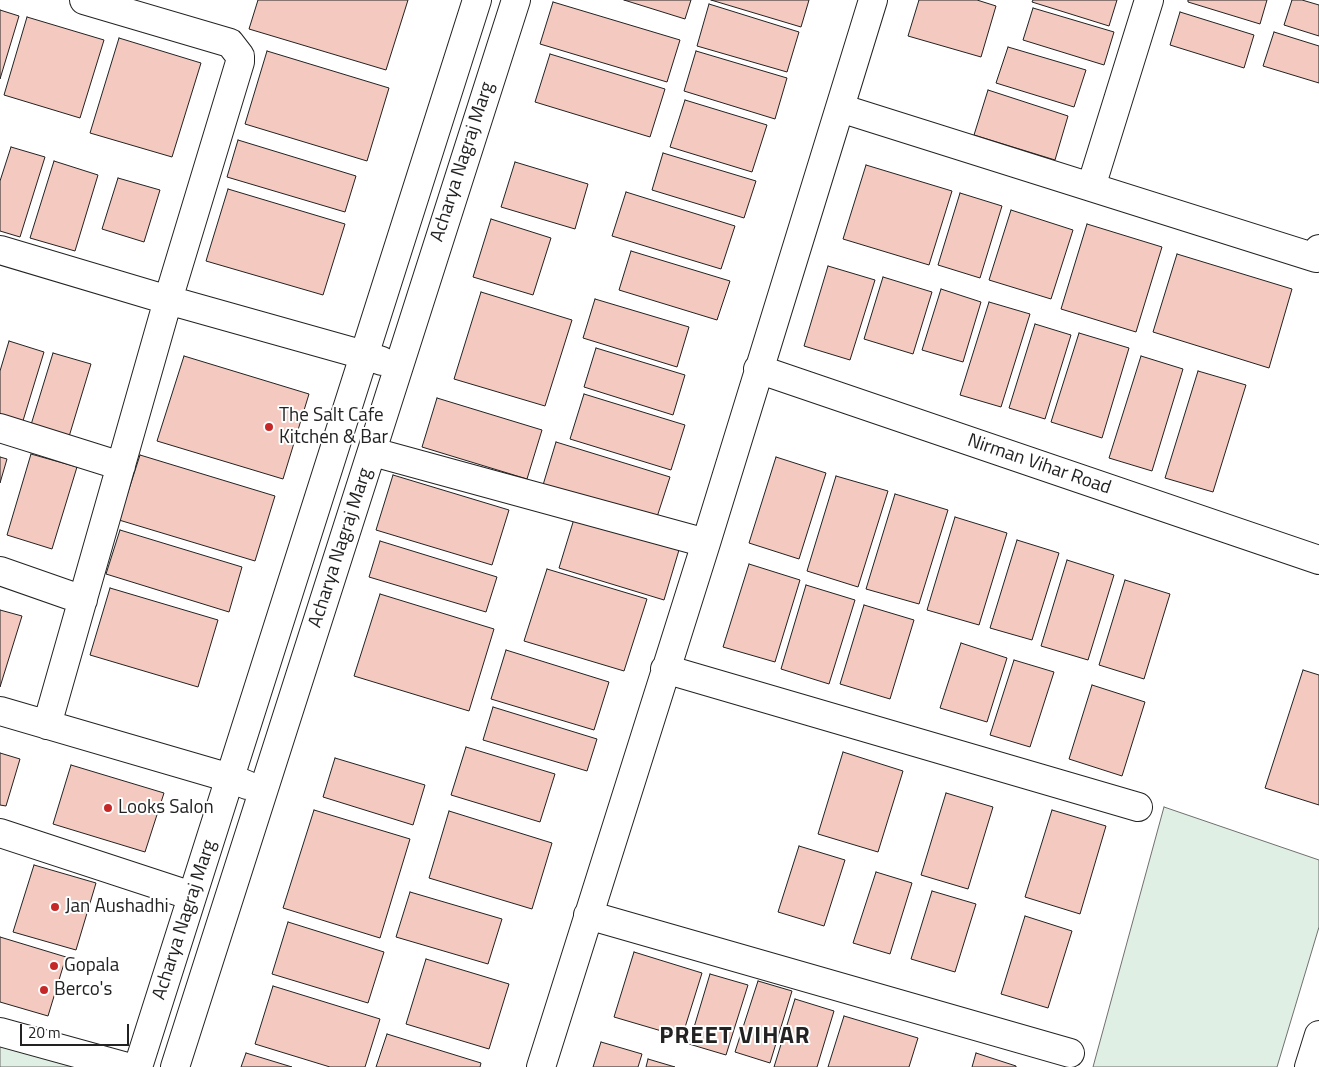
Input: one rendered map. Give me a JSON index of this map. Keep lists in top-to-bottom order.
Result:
{
  "streets": {
    "street": ["Acharya Nagraj Marg", "Nirman Vihar Road"]
  },
  "districts": ["PREET VIHAR"],
  "places": [
    "The Salt Cafe Kitchen & Bar",
    "Looks Salon",
    "Jan Aushadhi",
    "Gopala",
    "Berco's"
  ],
  "scale_bar": "20 m"
}
